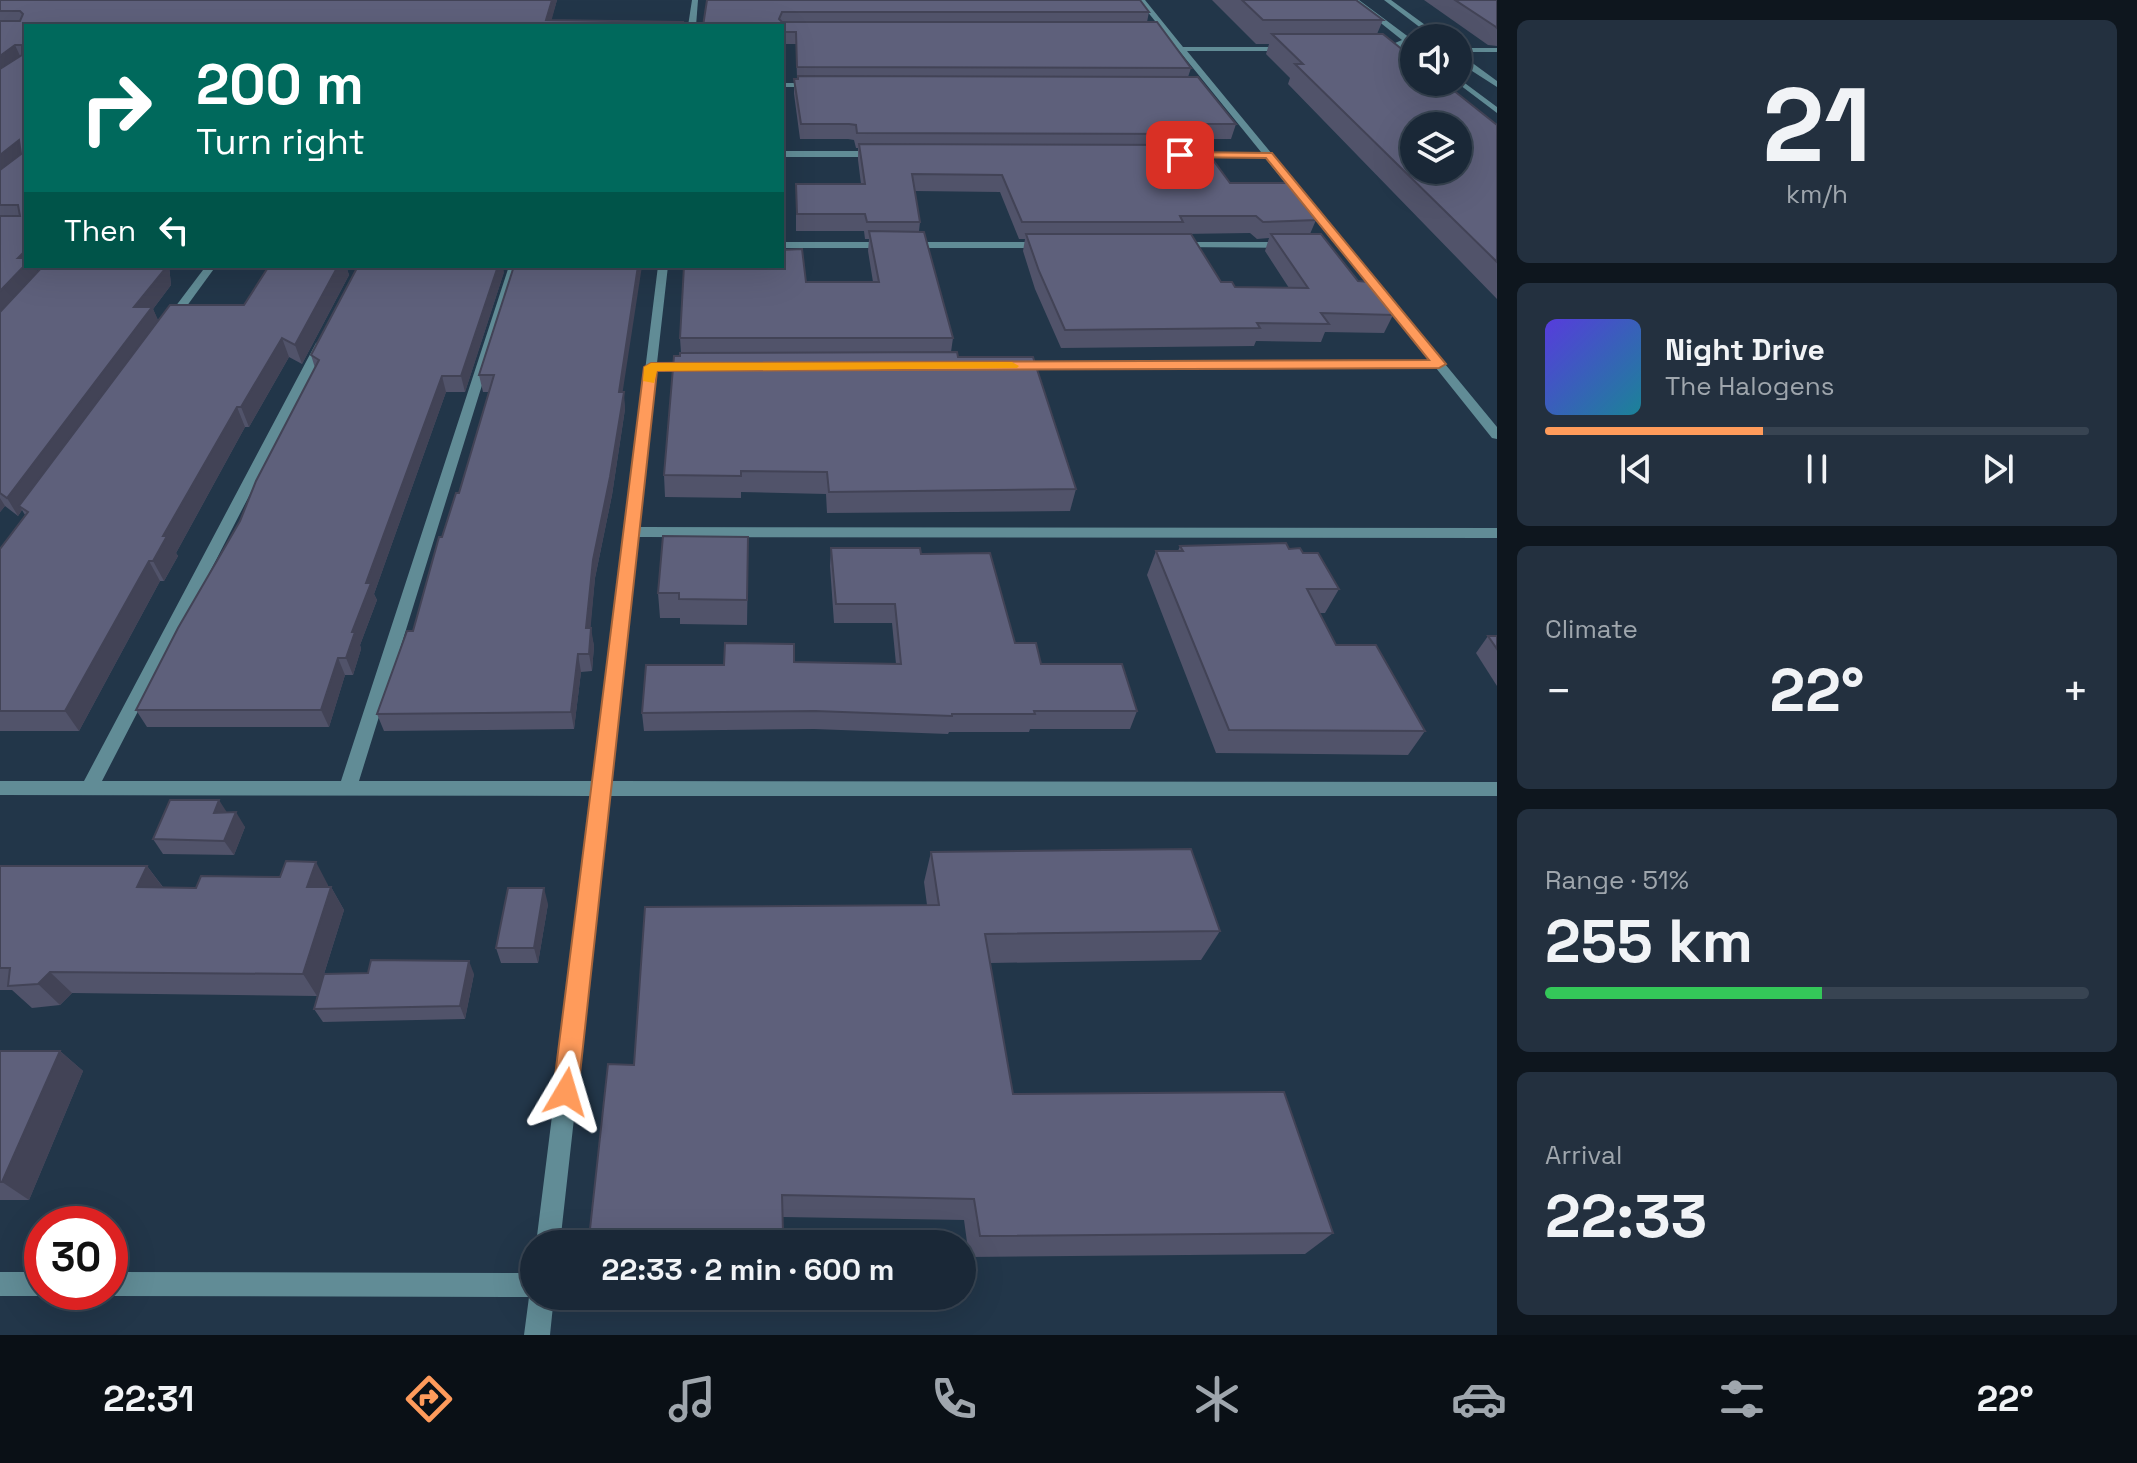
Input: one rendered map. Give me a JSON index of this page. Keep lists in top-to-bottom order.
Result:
{
  "page": {
    "tile": [
      ["21", "km/h"],
      "Climate",
      ["Range · 51%", "255 km"],
      ["Arrival", "22:33"]
    ],
    "turn": ["200 m", "Turn right"],
    "then": "Then",
    "song": ["Night Drive", "The Halogens"],
    "heat": ["−", "22°", "+"],
    "limit": "30",
    "trip": "22:33 · 2 min · 600 m",
    "tabs": ["22:31", "22°"]
  }
}
